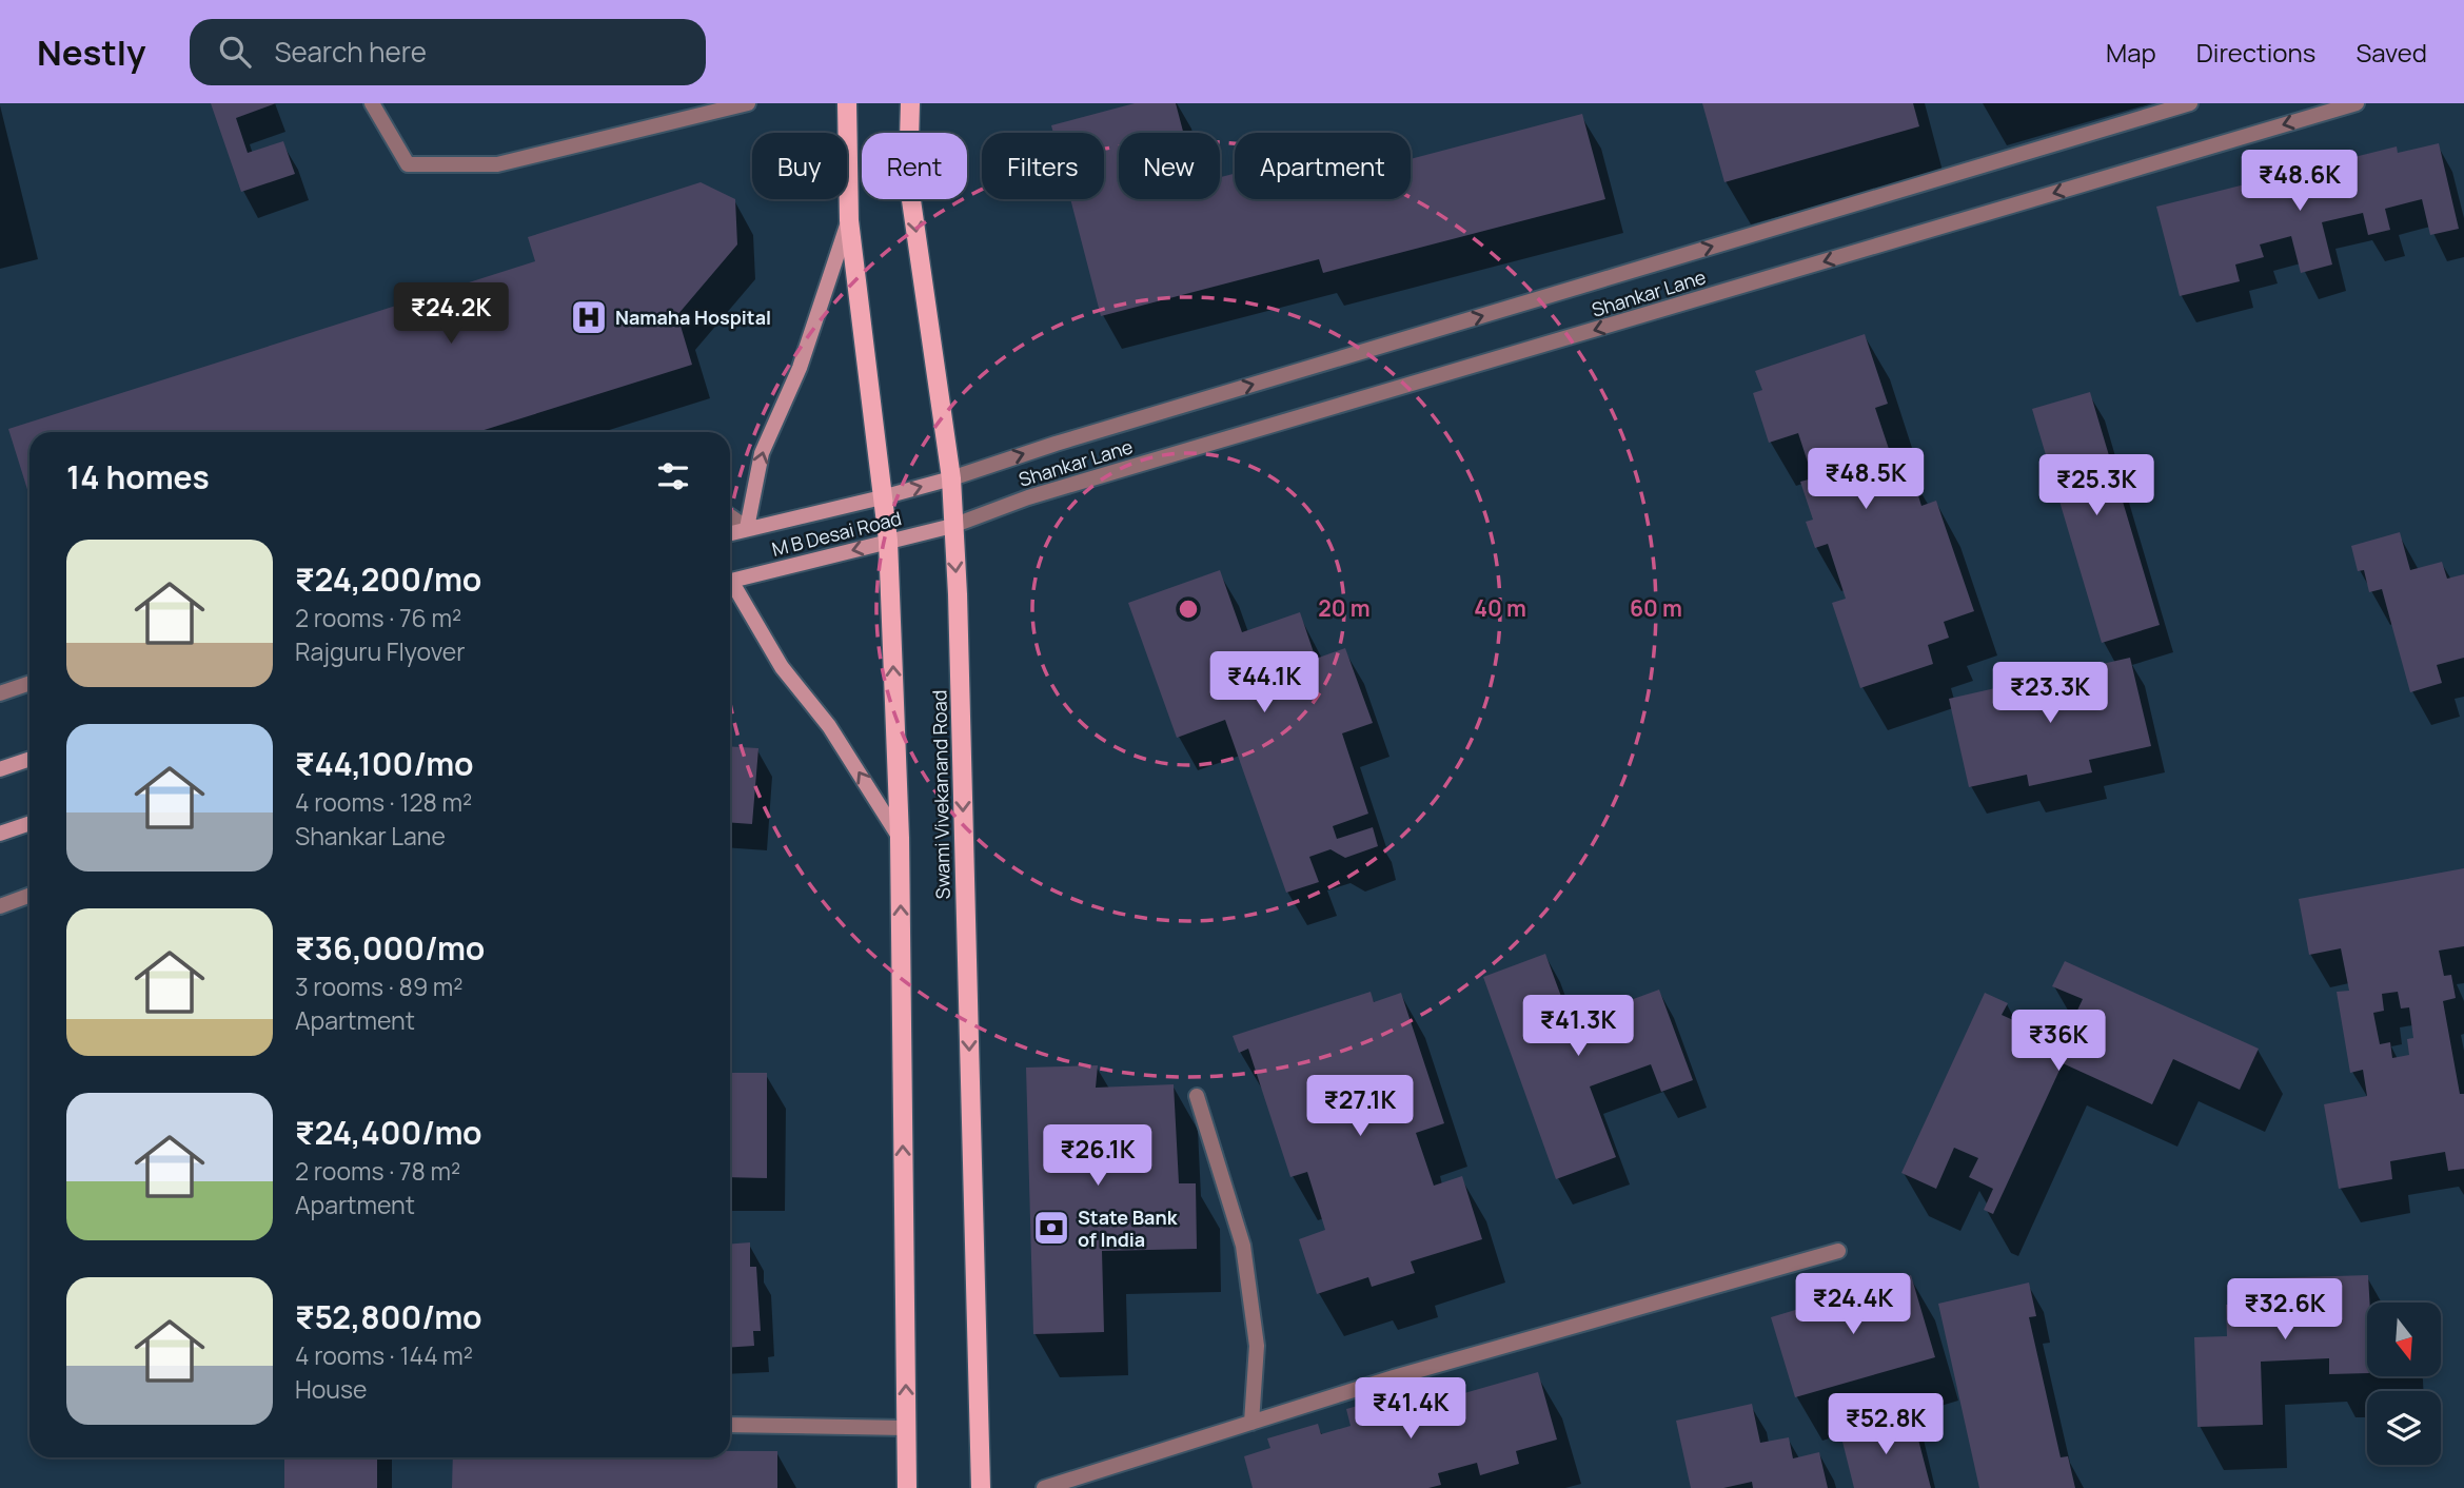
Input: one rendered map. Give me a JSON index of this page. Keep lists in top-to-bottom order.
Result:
{
  "streets": {
    "main road": ["M B Desai Road", "Swami Vivekanand Road"],
    "street": ["Shankar Lane"]
  },
  "crossings": [
    ["Shankar Lane", "M B Desai Road"],
    ["Shankar Lane", "Swami Vivekanand Road"],
    ["M B Desai Road", "Swami Vivekanand Road"]
  ],
  "places": {
    "hospital": ["Namaha Hospital"],
    "bank": ["State Bank of India"]
  },
  "north": "bottom",
  "page": {
    "header": "Nestly",
    "search": "Search here",
    "nav": ["Map", "Directions", "Saved"],
    "chip": [
      "Buy",
      "Rent",
      "Filters",
      "New",
      "Apartment"
    ],
    "price": [
      "₹48.6K",
      "₹24.2K",
      "₹48.5K",
      "₹25.3K",
      "₹44.1K",
      "₹23.3K",
      "₹41.3K",
      "₹36K",
      "₹27.1K",
      "₹26.1K",
      "₹24.4K",
      "₹32.6K",
      "₹41.4K",
      "₹52.8K"
    ],
    "heading": "14 homes",
    "list": [
      {
        "name": "₹24,200/mo",
        "note": "2 rooms · 76 m² · Rajguru Flyover"
      },
      {
        "name": "₹44,100/mo",
        "note": "4 rooms · 128 m² · Shankar Lane"
      },
      {
        "name": "₹36,000/mo",
        "note": "3 rooms · 89 m² · Apartment"
      },
      {
        "name": "₹24,400/mo",
        "note": "2 rooms · 78 m² · Apartment"
      },
      {
        "name": "₹52,800/mo",
        "note": "4 rooms · 144 m² · House"
      }
    ]
  },
  "rings": ["20 m", "40 m", "60 m"]
}
